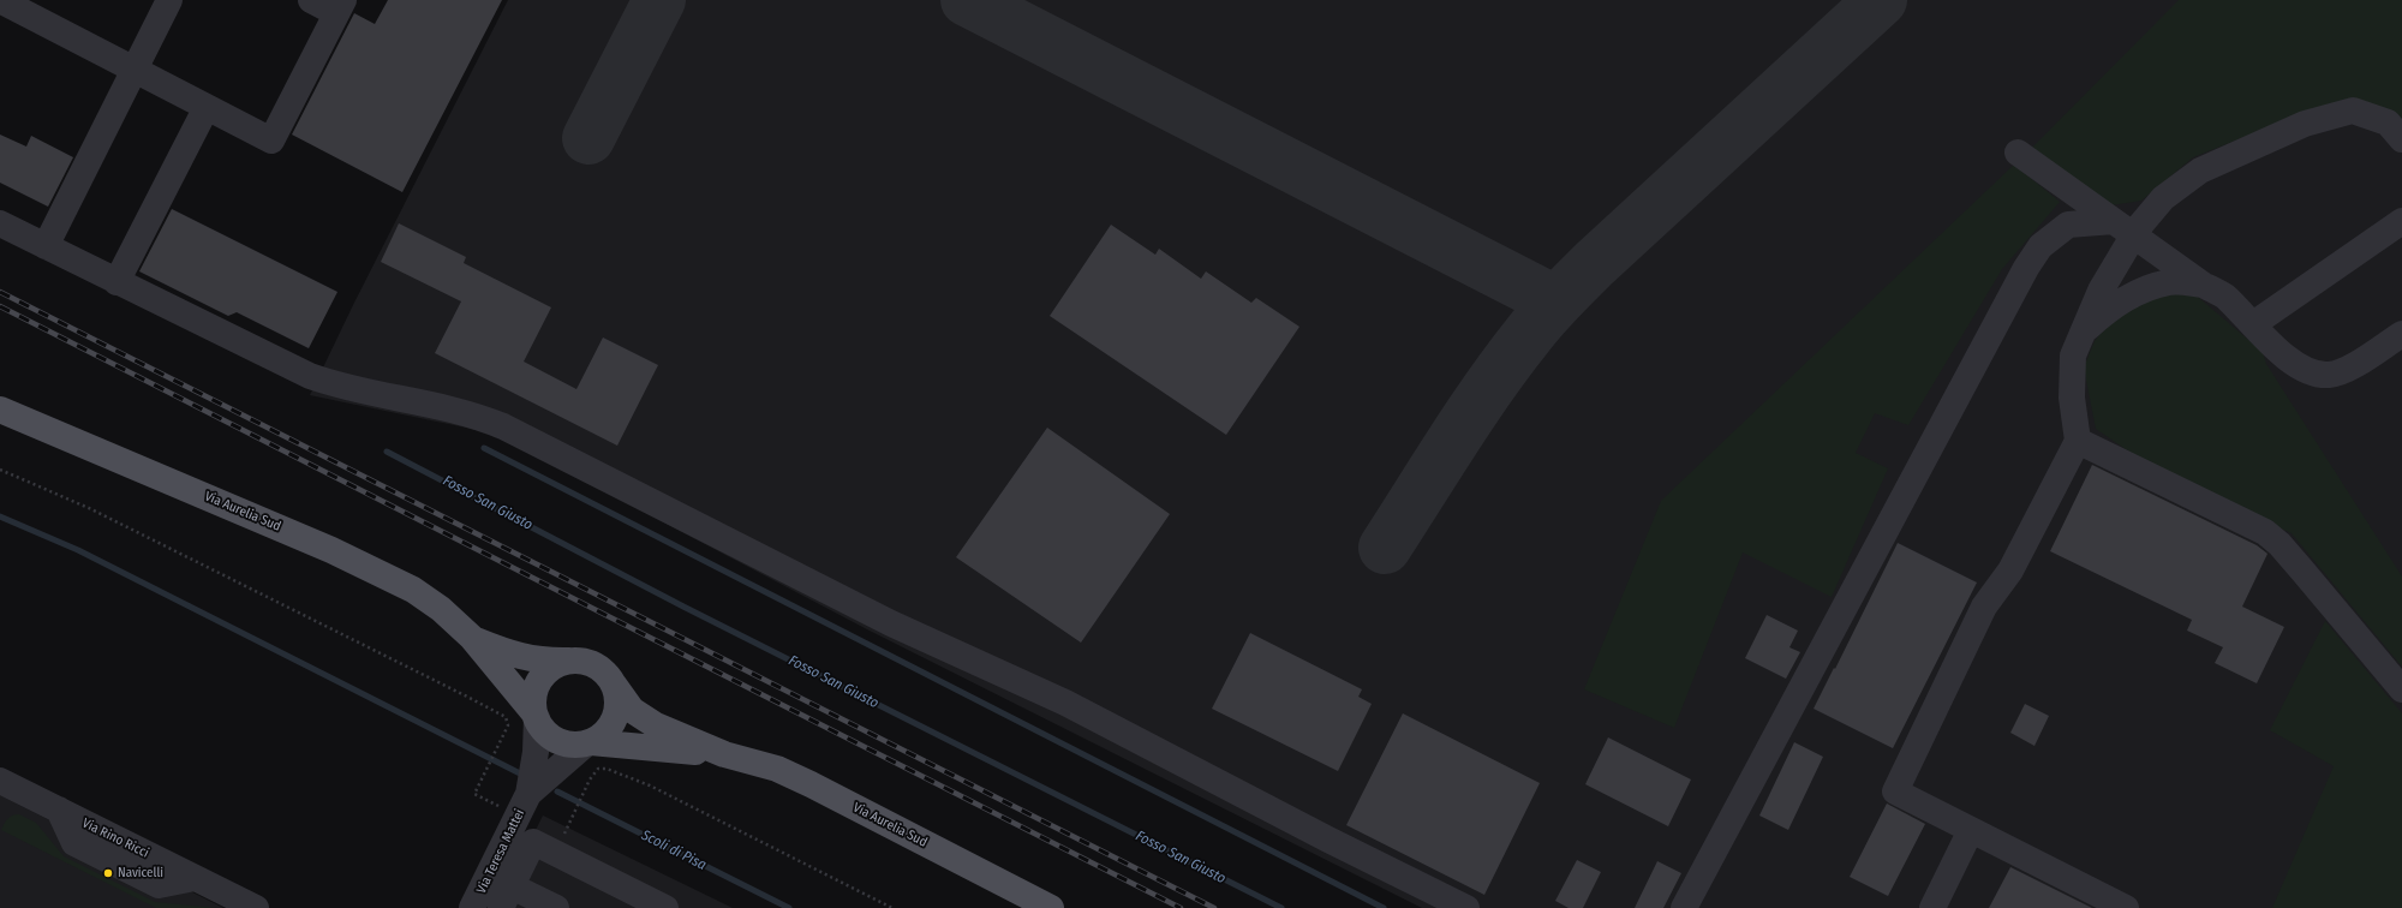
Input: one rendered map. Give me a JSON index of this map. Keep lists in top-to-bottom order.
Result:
{
  "streets": {
    "main road": ["Via Aurelia Sud"],
    "street": ["Via Rino Ricci", "Via Teresa Mattei"]
  },
  "water": ["Fosso San Giusto", "Scoli di Pisa"],
  "places": ["Navicelli"]
}
